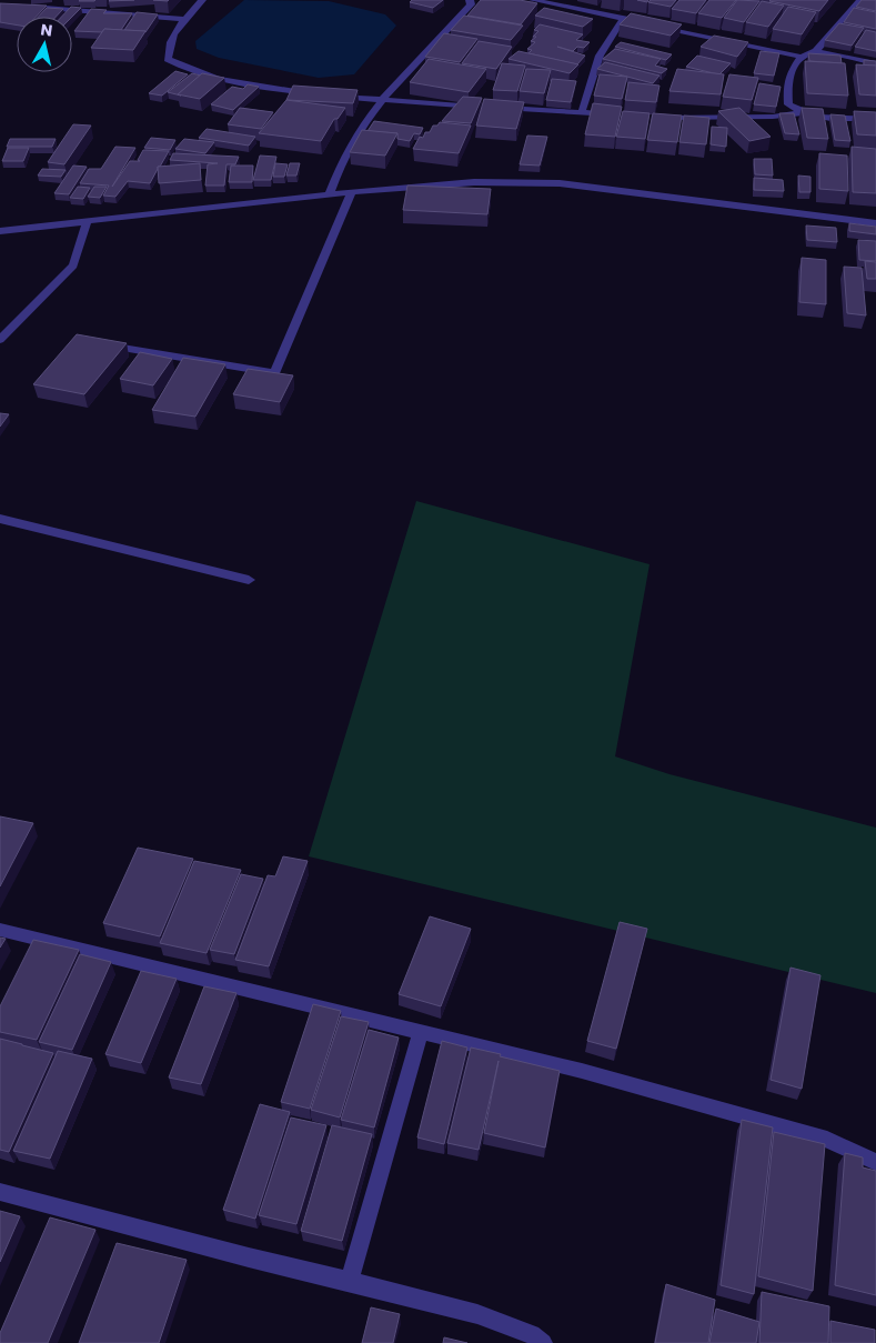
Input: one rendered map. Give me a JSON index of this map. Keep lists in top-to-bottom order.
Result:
{
  "north": "top"
}
